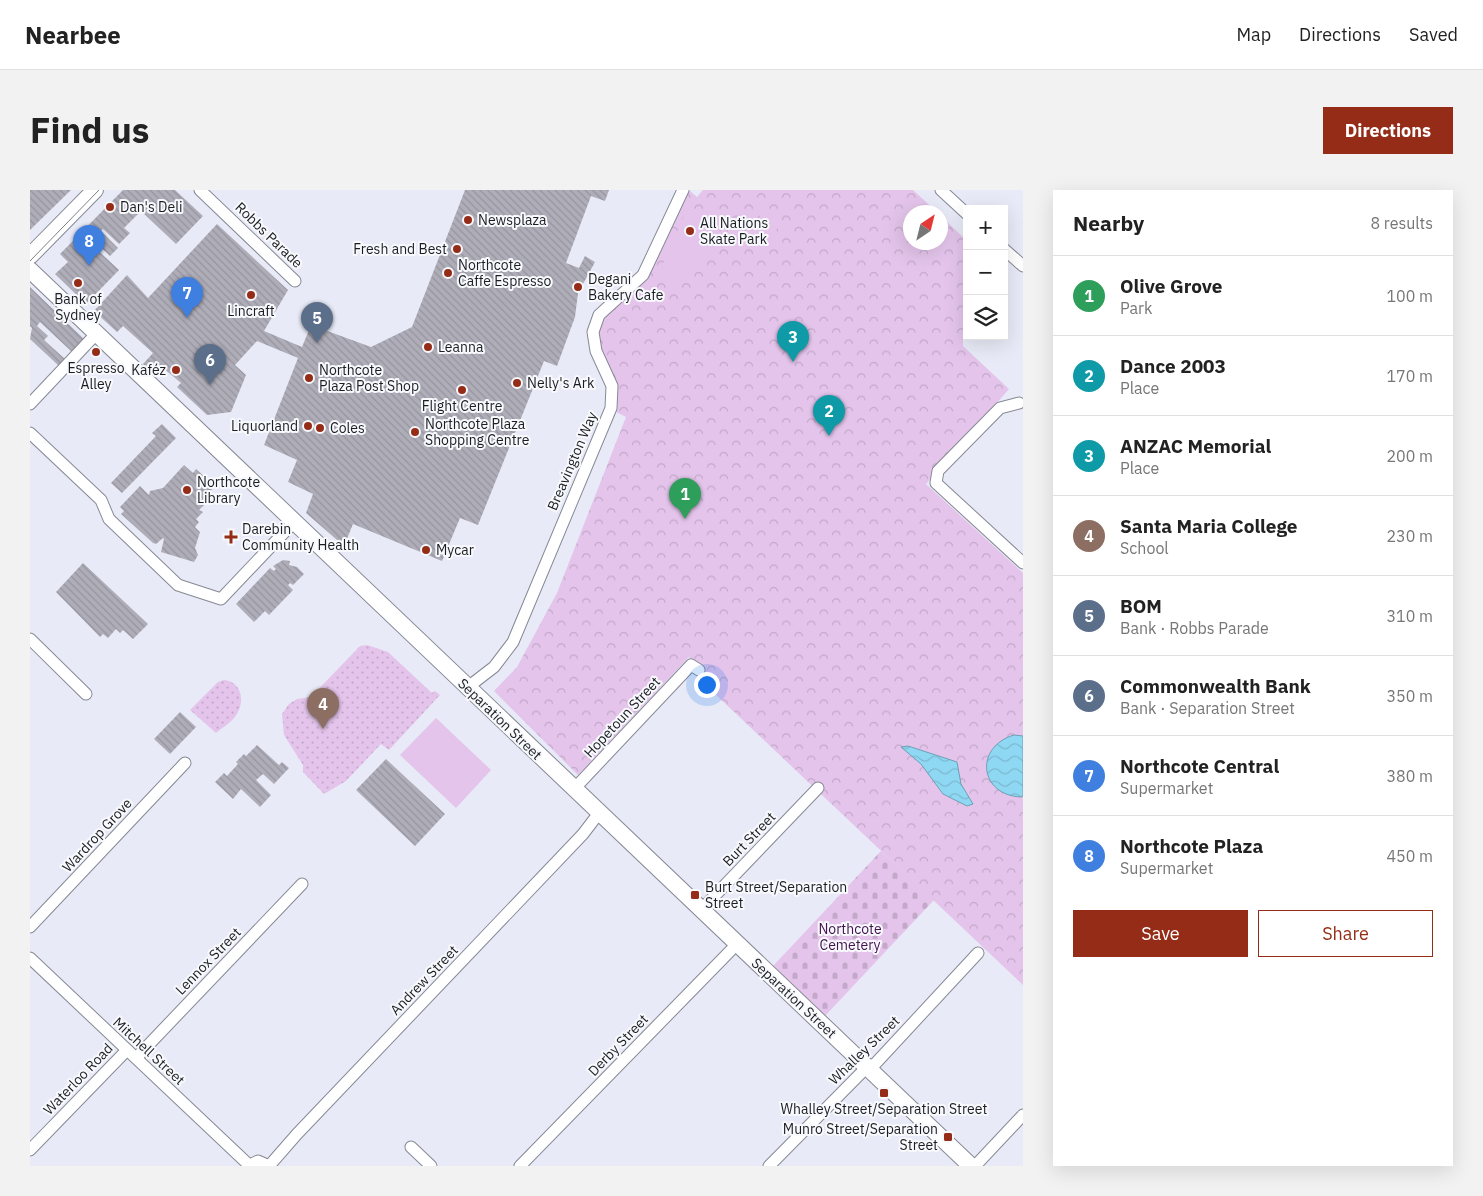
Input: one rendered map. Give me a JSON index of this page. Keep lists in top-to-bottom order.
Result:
{
  "streets": {
    "street": [
      "Robbs Parade",
      "Breavington Way",
      "Hopetoun Street",
      "Separation Street",
      "Wardrop Grove",
      "Burt Street",
      "Lennox Street",
      "Andrew Street",
      "Derby Street",
      "Whalley Street",
      "Mitchell Street",
      "Waterloo Road"
    ]
  },
  "crossings": [
    ["Breavington Way", "Separation Street"],
    ["Hopetoun Street", "Separation Street"],
    ["Separation Street", "Burt Street"],
    ["Separation Street", "Andrew Street"],
    ["Separation Street", "Derby Street"],
    ["Separation Street", "Whalley Street"],
    ["Lennox Street", "Mitchell Street"],
    ["Mitchell Street", "Waterloo Road"]
  ],
  "parks": ["Northcote Cemetery"],
  "places": {
    "other": [
      "Dan's Deli",
      "Newsplaza",
      "All Nations Skate Park",
      "Fresh and Best",
      "Northcote Caffe Espresso",
      "Bank of Sydney",
      "Degani Bakery Cafe",
      "Lincraft",
      "Leanna",
      "Espresso Alley",
      "Kaféz",
      "Northcote Plaza Post Shop",
      "Nelly's Ark",
      "Flight Centre",
      "Liquorland",
      "Coles",
      "Northcote Plaza Shopping Centre",
      "Northcote Library",
      "Mycar"
    ],
    "health": ["Darebin Community Health"],
    "transit": ["Burt Street/Separation Street", "Whalley Street/Separation Street", "Munro Street/Separation Street"]
  },
  "north": "top right",
  "page": {
    "header": "Nearbee",
    "nav": ["Map", "Directions", "Saved"],
    "title": "Find us",
    "buttons": [
      "Directions",
      ["Save", "Share"]
    ],
    "heading": ["Nearby", "8 results"],
    "map_buttons": ["+", "−"],
    "pins": [
      "8",
      "7",
      "5",
      "3",
      "6",
      "2",
      "1",
      "4"
    ],
    "list": [
      {
        "mark": "1",
        "name": "Olive Grove",
        "note": "Park",
        "value": "100 m"
      },
      {
        "mark": "2",
        "name": "Dance 2003",
        "note": "Place",
        "value": "170 m"
      },
      {
        "mark": "3",
        "name": "ANZAC Memorial",
        "note": "Place",
        "value": "200 m"
      },
      {
        "mark": "4",
        "name": "Santa Maria College",
        "note": "School",
        "value": "230 m"
      },
      {
        "mark": "5",
        "name": "BOM",
        "note": "Bank · Robbs Parade",
        "value": "310 m"
      },
      {
        "mark": "6",
        "name": "Commonwealth Bank",
        "note": "Bank · Separation Street",
        "value": "350 m"
      },
      {
        "mark": "7",
        "name": "Northcote Central",
        "note": "Supermarket",
        "value": "380 m"
      },
      {
        "mark": "8",
        "name": "Northcote Plaza",
        "note": "Supermarket",
        "value": "450 m"
      }
    ]
  }
}
